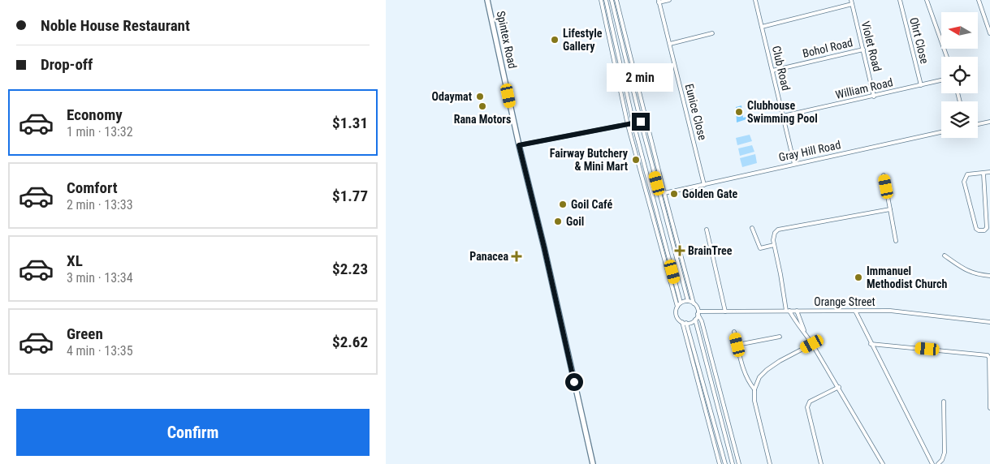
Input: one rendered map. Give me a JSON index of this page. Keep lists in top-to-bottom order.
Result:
{
  "streets": {
    "main road": ["Spintex Road"],
    "street": [
      "Ohrt Close",
      "Violet Road",
      "Bohol Road",
      "Club Road",
      "William Road",
      "Eunice Close",
      "Gray Hill Road",
      "Orange Street"
    ]
  },
  "crossings": [
    ["Ohrt Close", "William Road"],
    ["Violet Road", "Bohol Road"],
    ["Violet Road", "William Road"],
    ["Bohol Road", "Club Road"],
    ["Club Road", "William Road"],
    ["Club Road", "Gray Hill Road"],
    ["Eunice Close", "Gray Hill Road"]
  ],
  "places": {
    "other": [
      "Lifestyle Gallery",
      "Odaymat",
      "Rana Motors",
      "Clubhouse Swimming Pool",
      "Fairway Butchery & Mini Mart",
      "Golden Gate",
      "Goil Café",
      "Goil",
      "Immanuel Methodist Church"
    ],
    "health": ["BrainTree", "Panacea"]
  },
  "north": "left",
  "page": {
    "banner": ["Noble House Restaurant", "Drop-off"],
    "bubble": "2 min",
    "list": [
      {
        "name": "Economy",
        "note": "1 min · 13:32",
        "value": "$1.31"
      },
      {
        "name": "Comfort",
        "note": "2 min · 13:33",
        "value": "$1.77"
      },
      {
        "name": "XL",
        "note": "3 min · 13:34",
        "value": "$2.23"
      },
      {
        "name": "Green",
        "note": "4 min · 13:35",
        "value": "$2.62"
      }
    ],
    "buttons": "Confirm"
  }
}
